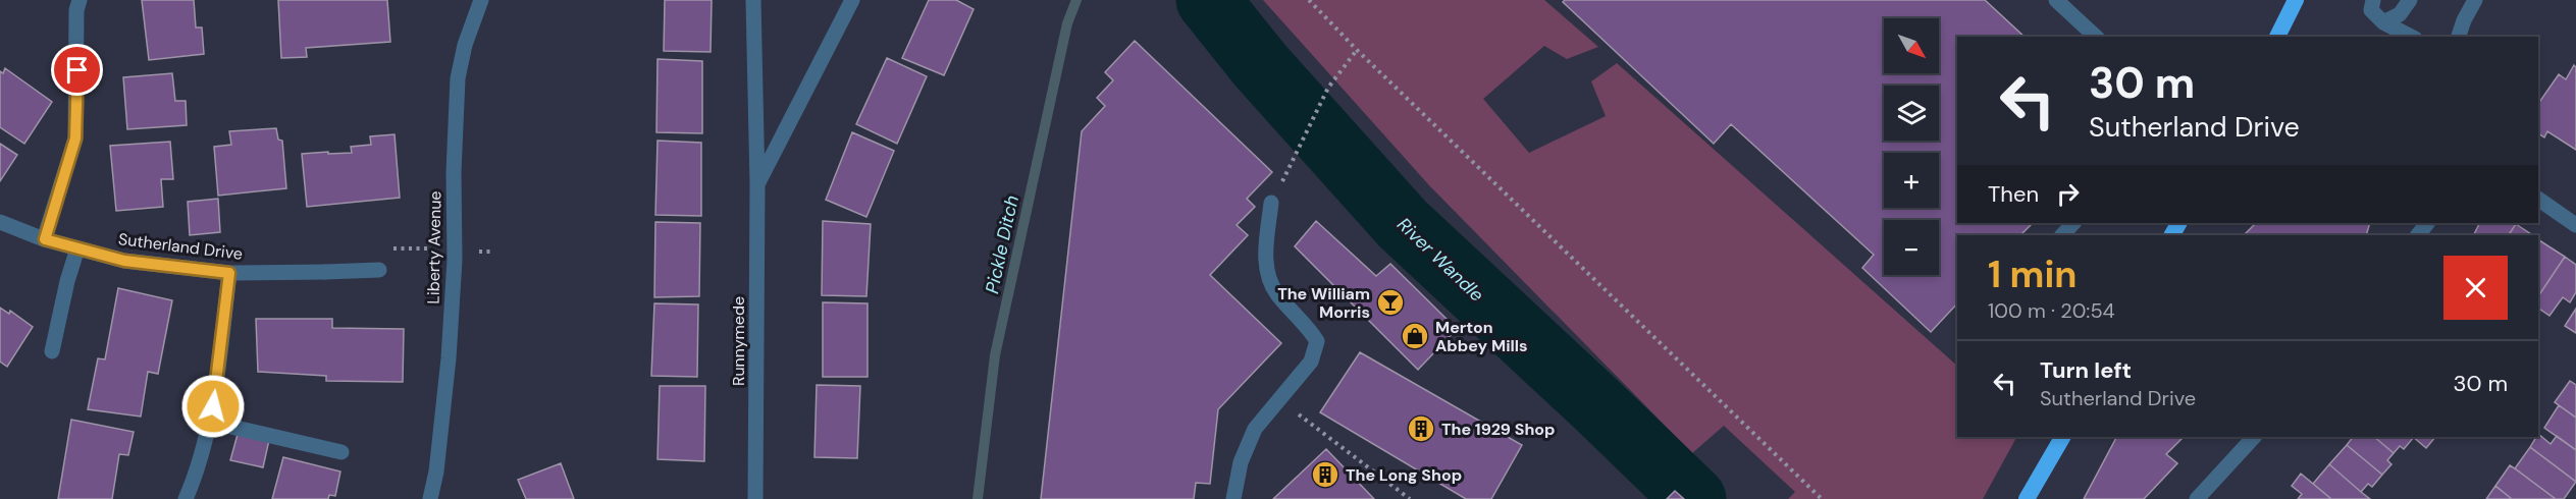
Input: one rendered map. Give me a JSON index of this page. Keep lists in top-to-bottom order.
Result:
{
  "streets": {
    "street": ["Sutherland Drive", "Liberty Avenue", "Runnymede"]
  },
  "water": ["Pickle Ditch", "River Wandle"],
  "places": {
    "bar": ["The William Morris"],
    "shop": ["Merton Abbey Mills"],
    "building": ["The 1929 Shop", "The Long Shop"]
  },
  "north": "bottom right",
  "page": {
    "map_buttons": ["+", "−"],
    "turn": ["30 m", "Sutherland Drive"],
    "then": "Then",
    "heading": ["1 min", "100 m · 20:54"],
    "list": [
      {
        "name": "Turn left",
        "note": "Sutherland Drive",
        "value": "30 m"
      }
    ]
  }
}
